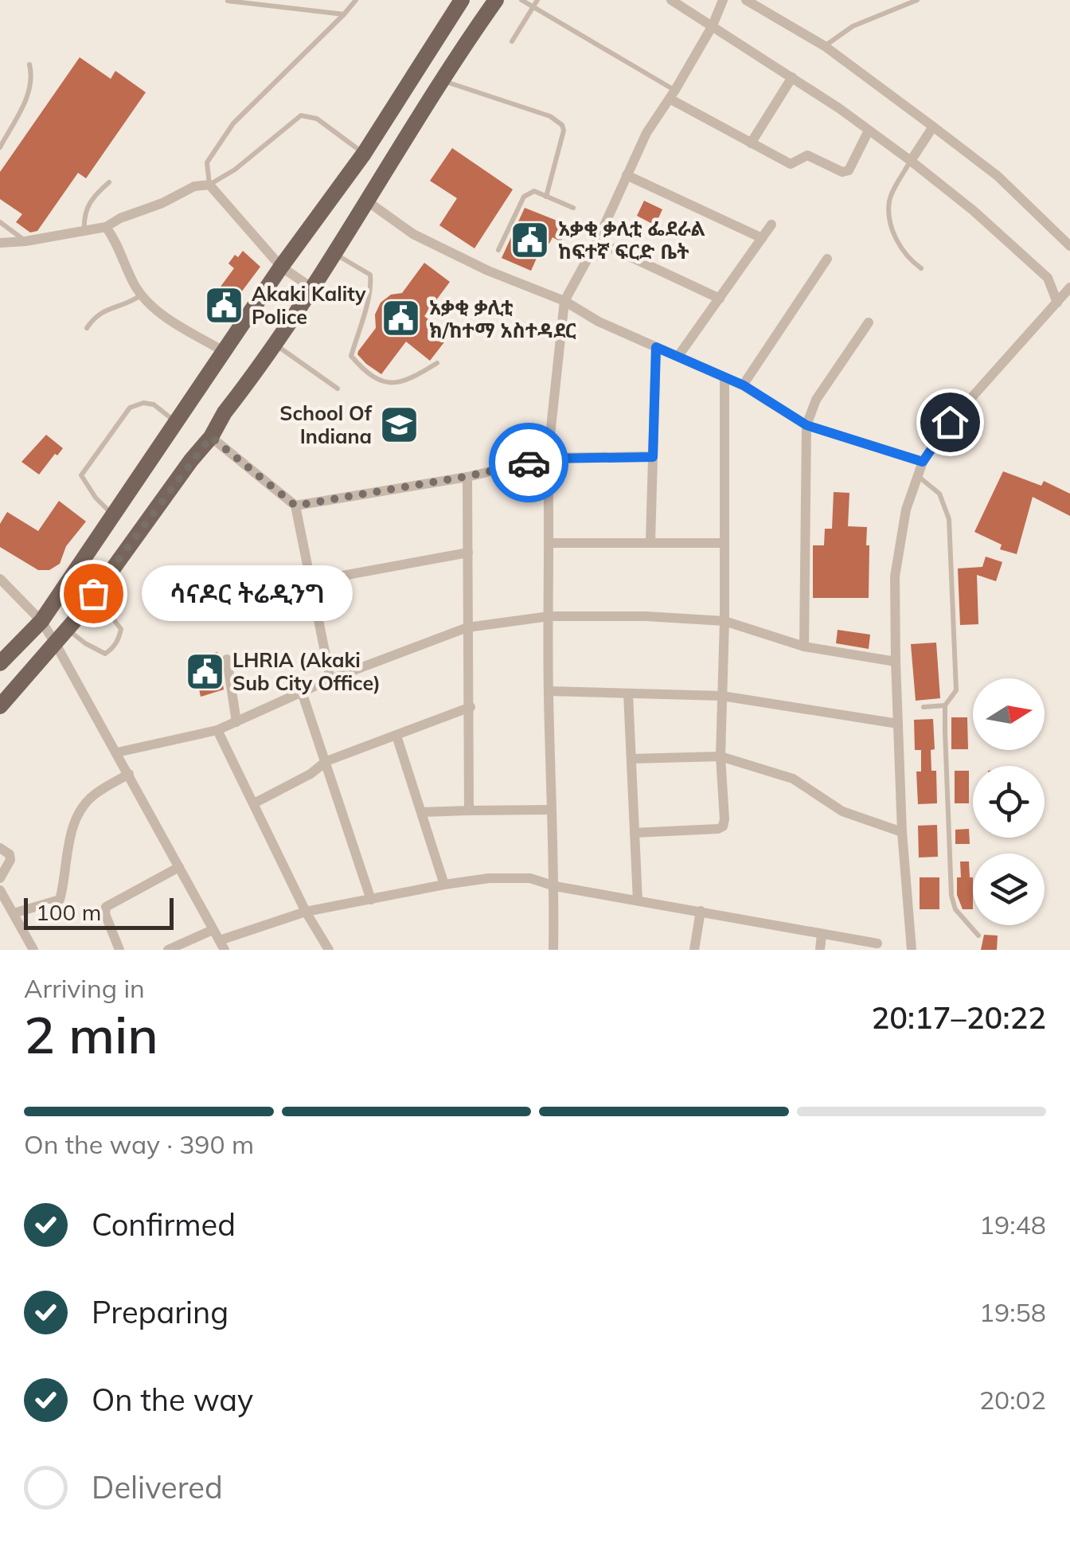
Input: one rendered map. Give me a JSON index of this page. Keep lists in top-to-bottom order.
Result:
{
  "places": {
    "public building": [
      "አቃቂ ቃሊቲ ፌደራል ከፍተኛ ፍርድ ቤት",
      "Akaki Kality Police",
      "አቃቂ ቃሊቲ ክ/ከተማ አስተዳደር",
      "LHRIA (Akaki Sub City Office)"
    ],
    "school or university": ["School Of Indiana"],
    "other": ["ሳናዶር ትሬዲንግ"]
  },
  "scale_bar": "100 m",
  "north": "right",
  "page": {
    "bubble": "ሳናዶር ትሬዲንግ",
    "scale": "100 m",
    "heading": ["2 min", "Arriving in", "20:17–20:22"],
    "bar": "On the way · 390 m",
    "list": [
      ["Confirmed", "19:48"],
      ["Preparing", "19:58"],
      ["On the way", "20:02"],
      "Delivered"
    ]
  }
}
